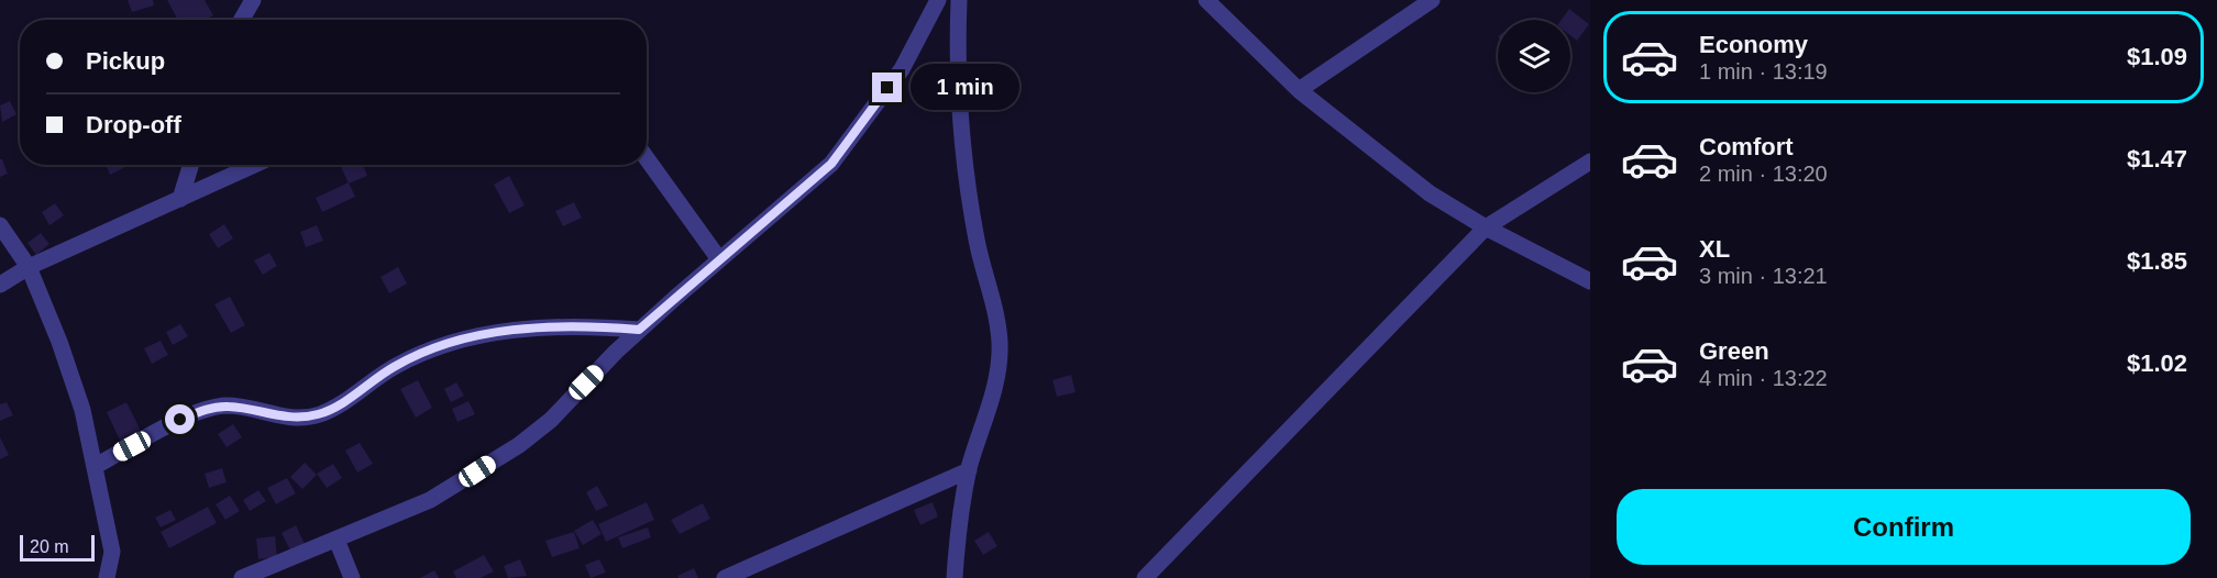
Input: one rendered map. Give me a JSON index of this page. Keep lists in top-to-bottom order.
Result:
{
  "scale_bar": "20 m",
  "page": {
    "list": [
      {
        "name": "Economy",
        "note": "1 min · 13:19",
        "value": "$1.09"
      },
      {
        "name": "Comfort",
        "note": "2 min · 13:20",
        "value": "$1.47"
      },
      {
        "name": "XL",
        "note": "3 min · 13:21",
        "value": "$1.85"
      },
      {
        "name": "Green",
        "note": "4 min · 13:22",
        "value": "$1.02"
      }
    ],
    "banner": ["Pickup", "Drop-off"],
    "bubble": "1 min",
    "buttons": "Confirm",
    "scale": "20 m"
  }
}
